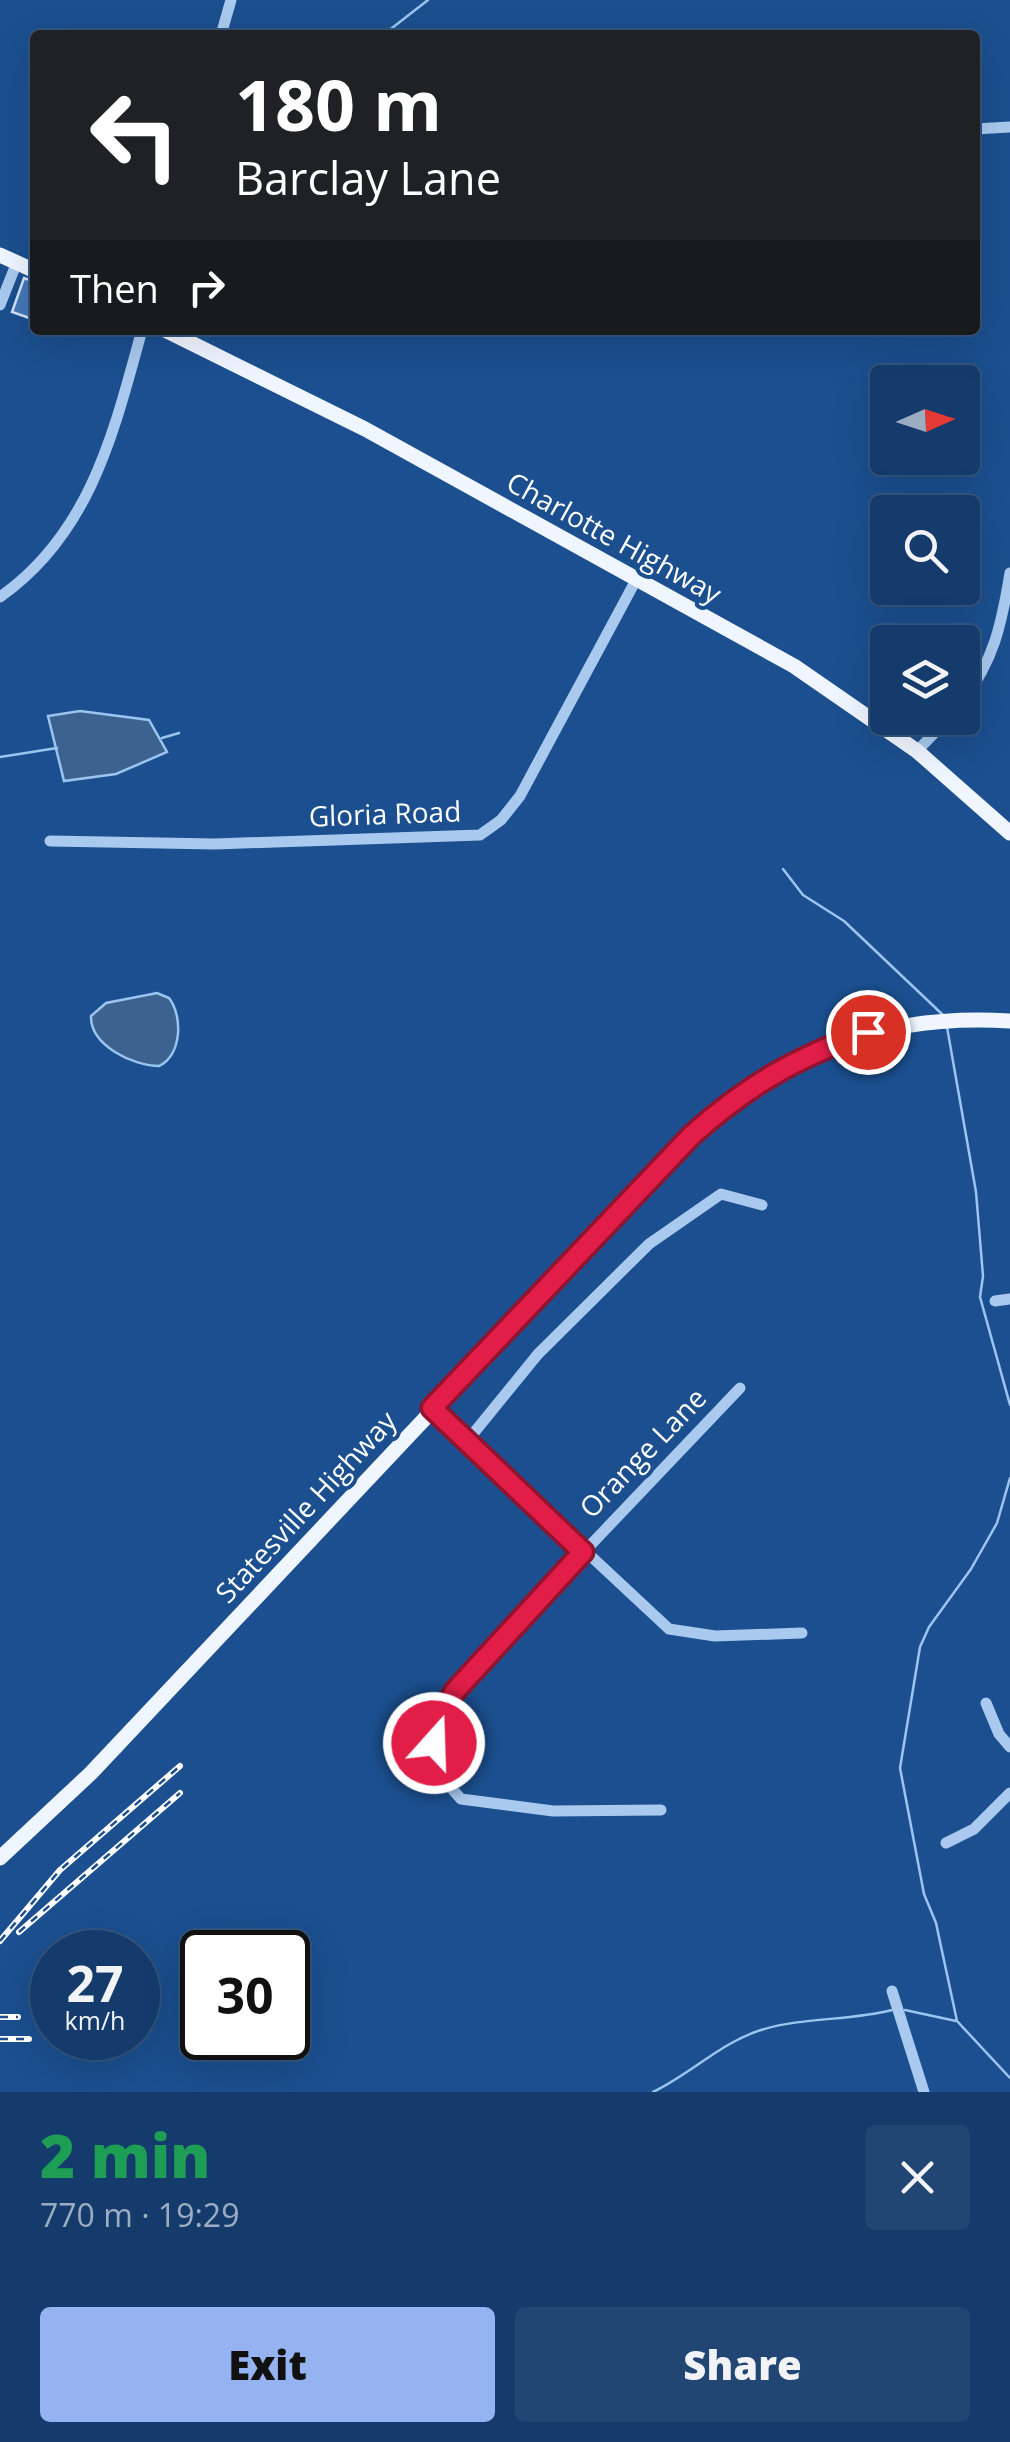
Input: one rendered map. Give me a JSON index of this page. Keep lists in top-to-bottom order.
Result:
{
  "streets": {
    "main road": ["Charlotte Highway", "Statesville Highway"],
    "street": ["Gloria Road", "Orange Lane"]
  },
  "crossings": [
    ["Charlotte Highway", "Gloria Road"]
  ],
  "north": "right",
  "page": {
    "turn": ["180 m", "Barclay Lane"],
    "then": "Then",
    "speed": "27 km/h",
    "limit": "30",
    "heading": ["2 min", "770 m · 19:29"],
    "buttons": ["Exit", "Share"]
  }
}
